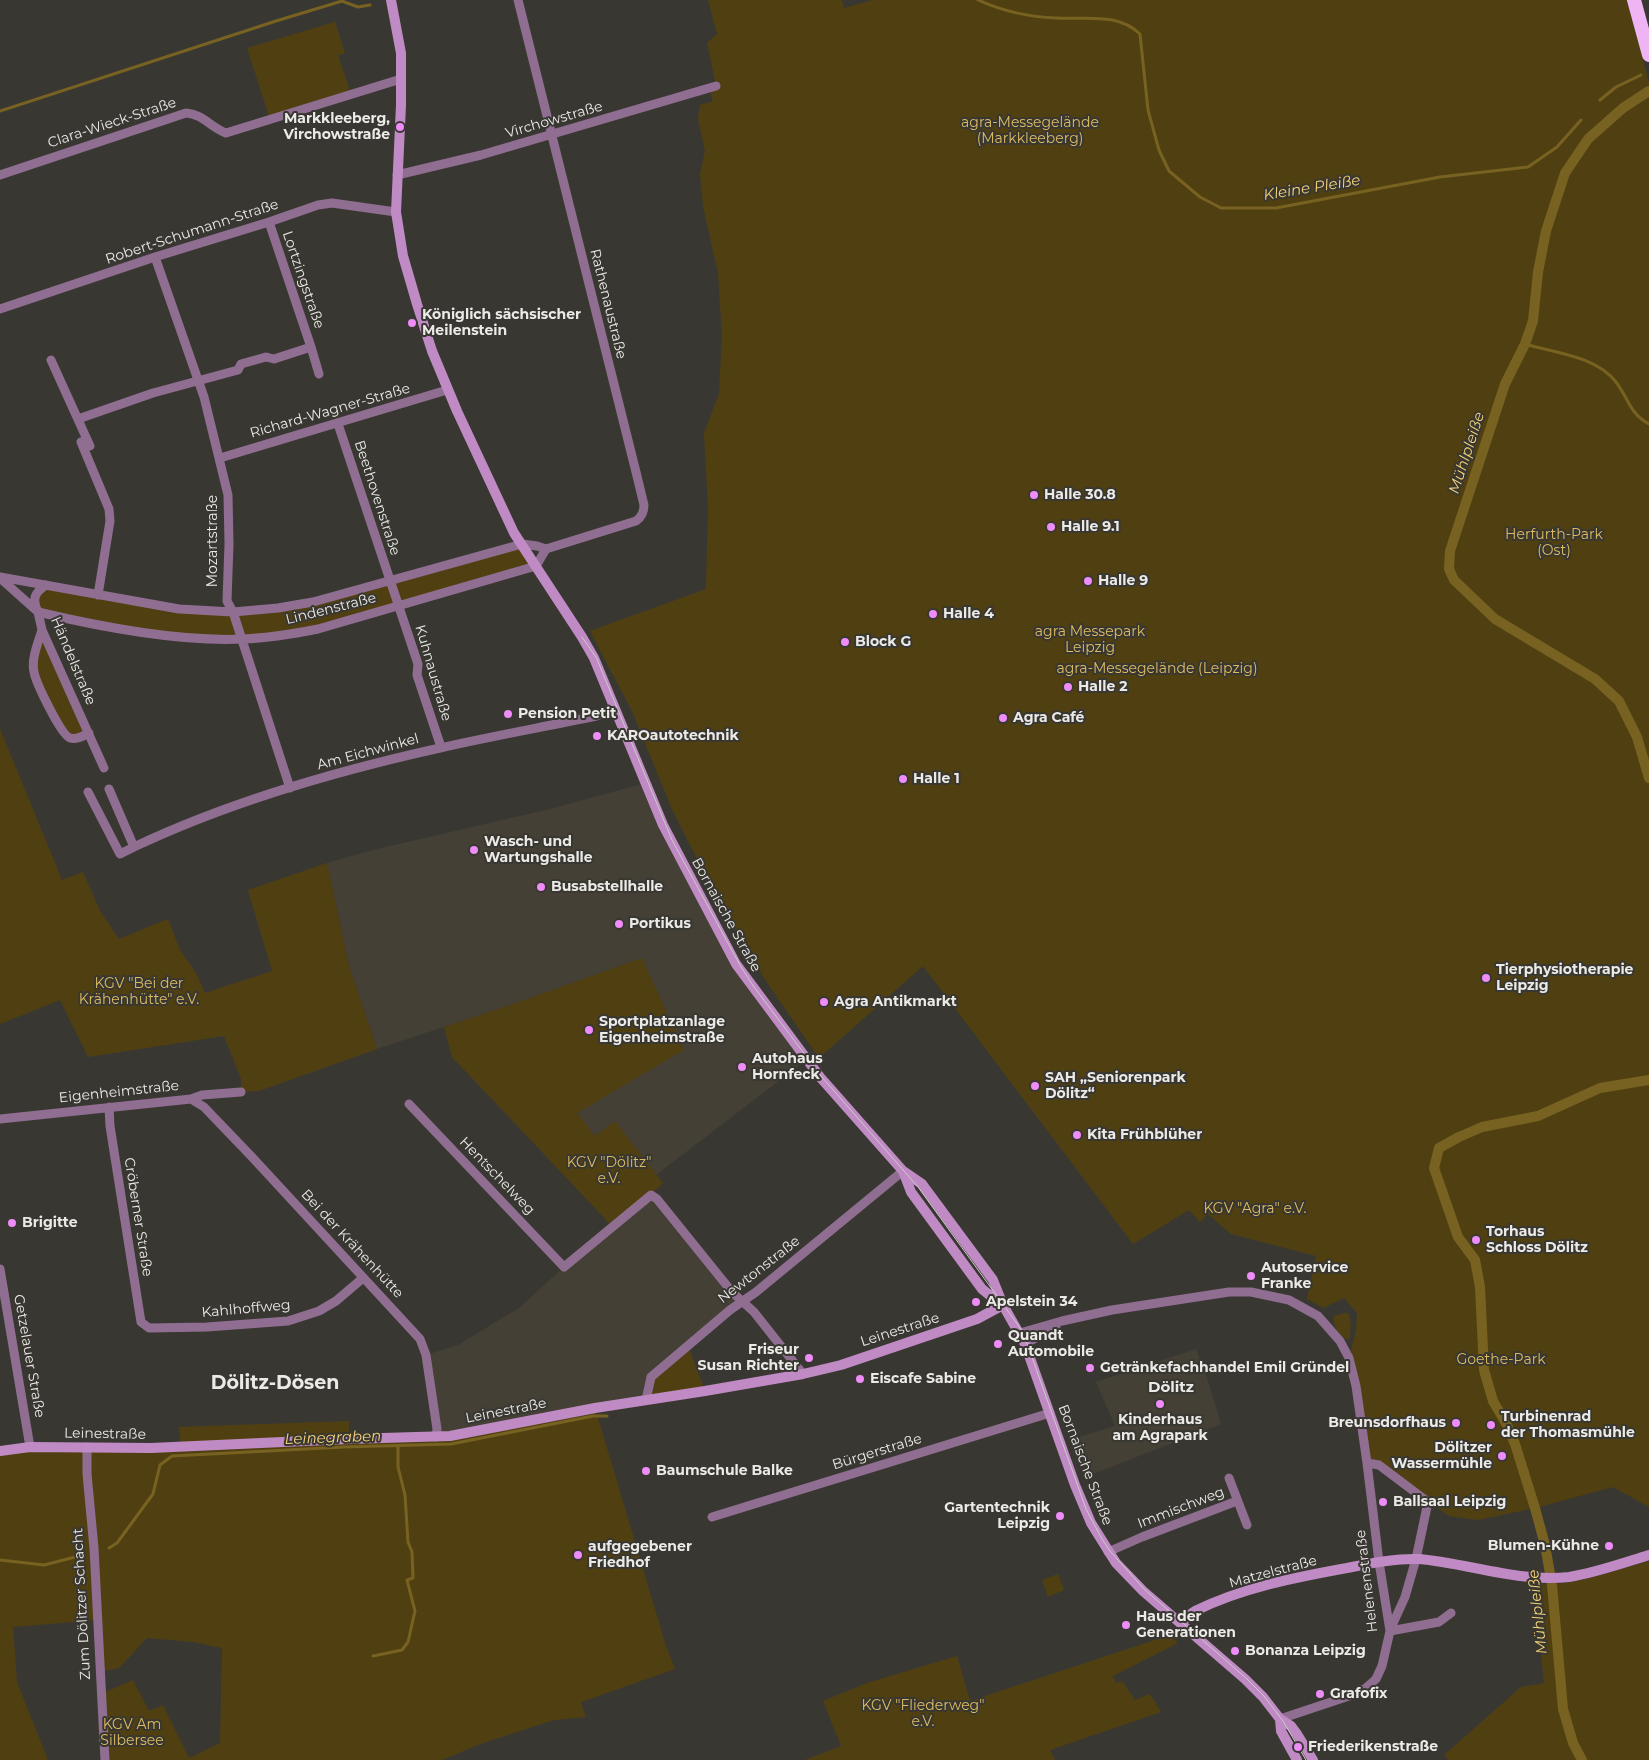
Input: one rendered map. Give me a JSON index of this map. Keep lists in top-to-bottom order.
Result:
{
  "streets": {
    "main road": ["Bornaische Straße", "Leinestraße", "Matzelstraße"],
    "street": [
      "Virchowstraße",
      "Clara-Wieck-Straße",
      "Robert-Schumann-Straße",
      "Lortzingstraße",
      "Rathenaustraße",
      "Richard-Wagner-Straße",
      "Beethovenstraße",
      "Mozartstraße",
      "Lindenstraße",
      "Händelstraße",
      "Kuhnaustraße",
      "Am Eichwinkel",
      "Eigenheimstraße",
      "Hentschelweg",
      "Cröberner Straße",
      "Bei der Krähenhütte",
      "Newtonstraße",
      "Kahlhoffweg",
      "Getzelauer Straße",
      "Bürgerstraße",
      "Immischweg",
      "Helenenstraße",
      "Zum Dölitzer Schacht"
    ]
  },
  "crossings": [
    ["Virchowstraße", "Rathenaustraße"],
    ["Virchowstraße", "Bornaische Straße"],
    ["Clara-Wieck-Straße", "Bornaische Straße"],
    ["Robert-Schumann-Straße", "Lortzingstraße"],
    ["Robert-Schumann-Straße", "Mozartstraße"],
    ["Robert-Schumann-Straße", "Bornaische Straße"],
    ["Lortzingstraße", "Mozartstraße"],
    ["Rathenaustraße", "Lindenstraße"],
    ["Rathenaustraße", "Bornaische Straße"],
    ["Richard-Wagner-Straße", "Beethovenstraße"],
    ["Richard-Wagner-Straße", "Mozartstraße"],
    ["Richard-Wagner-Straße", "Bornaische Straße"],
    ["Beethovenstraße", "Lindenstraße"],
    ["Beethovenstraße", "Kuhnaustraße"],
    ["Mozartstraße", "Lindenstraße"],
    ["Mozartstraße", "Am Eichwinkel"],
    ["Lindenstraße", "Händelstraße"],
    ["Lindenstraße", "Kuhnaustraße"],
    ["Lindenstraße", "Bornaische Straße"],
    ["Kuhnaustraße", "Am Eichwinkel"],
    ["Am Eichwinkel", "Bornaische Straße"],
    ["Bornaische Straße", "Newtonstraße"],
    ["Bornaische Straße", "Leinestraße"],
    ["Bornaische Straße", "Bürgerstraße"],
    ["Bornaische Straße", "Immischweg"],
    ["Bornaische Straße", "Matzelstraße"],
    ["Bornaische Straße", "Helenenstraße"],
    ["Eigenheimstraße", "Cröberner Straße"],
    ["Eigenheimstraße", "Bei der Krähenhütte"],
    ["Hentschelweg", "Newtonstraße"],
    ["Cröberner Straße", "Kahlhoffweg"],
    ["Bei der Krähenhütte", "Kahlhoffweg"],
    ["Bei der Krähenhütte", "Leinestraße"],
    ["Newtonstraße", "Leinestraße"],
    ["Leinestraße", "Getzelauer Straße"],
    ["Leinestraße", "Zum Dölitzer Schacht"],
    ["Matzelstraße", "Helenenstraße"]
  ],
  "districts": ["Dölitz-Dösen", "Dölitz"],
  "water": ["Kleine Pleiße", "Mühlpleiße", "Leinegraben"],
  "parks": [
    "agra-Messegelände (Markkleeberg)",
    "Herfurth-Park (Ost)",
    "agra Messepark Leipzig",
    "agra-Messegelände (Leipzig)",
    "KGV \"Bei der Krähenhütte\" e.V.",
    "KGV \"Dölitz\" e.V.",
    "KGV \"Agra\" e.V.",
    "Goethe-Park",
    "KGV \"Fliederweg\" e.V.",
    "KGV Am Silbersee"
  ],
  "places": [
    "Markkleeberg, Virchowstraße",
    "Königlich sächsischer Meilenstein",
    "Halle 30.8",
    "Halle 9.1",
    "Halle 9",
    "Halle 4",
    "Block G",
    "Halle 2",
    "Pension Petit",
    "Agra Café",
    "KAROautotechnik",
    "Halle 1",
    "Wasch- und Wartungshalle",
    "Busabstellhalle",
    "Portikus",
    "Tierphysiotherapie Leipzig",
    "Agra Antikmarkt",
    "Sportplatzanlage Eigenheimstraße",
    "Autohaus Hornfeck",
    "SAH „Seniorenpark Dölitz“",
    "Kita Frühblüher",
    "Brigitte",
    "Torhaus Schloss Dölitz",
    "Autoservice Franke",
    "Apelstein 34",
    "Quandt Automobile",
    "Friseur Susan Richter",
    "Getränkefachhandel Emil Gründel",
    "Eiscafe Sabine",
    "Kinderhaus am Agrapark",
    "Breunsdorfhaus",
    "Turbinenrad der Thomasmühle",
    "Dölitzer Wassermühle",
    "Baumschule Balke",
    "Ballsaal Leipzig",
    "Gartentechnik Leipzig",
    "Blumen-Kühne",
    "aufgegebener Friedhof",
    "Haus der Generationen",
    "Bonanza Leipzig",
    "Grafofix",
    "Friederikenstraße"
  ]
}
